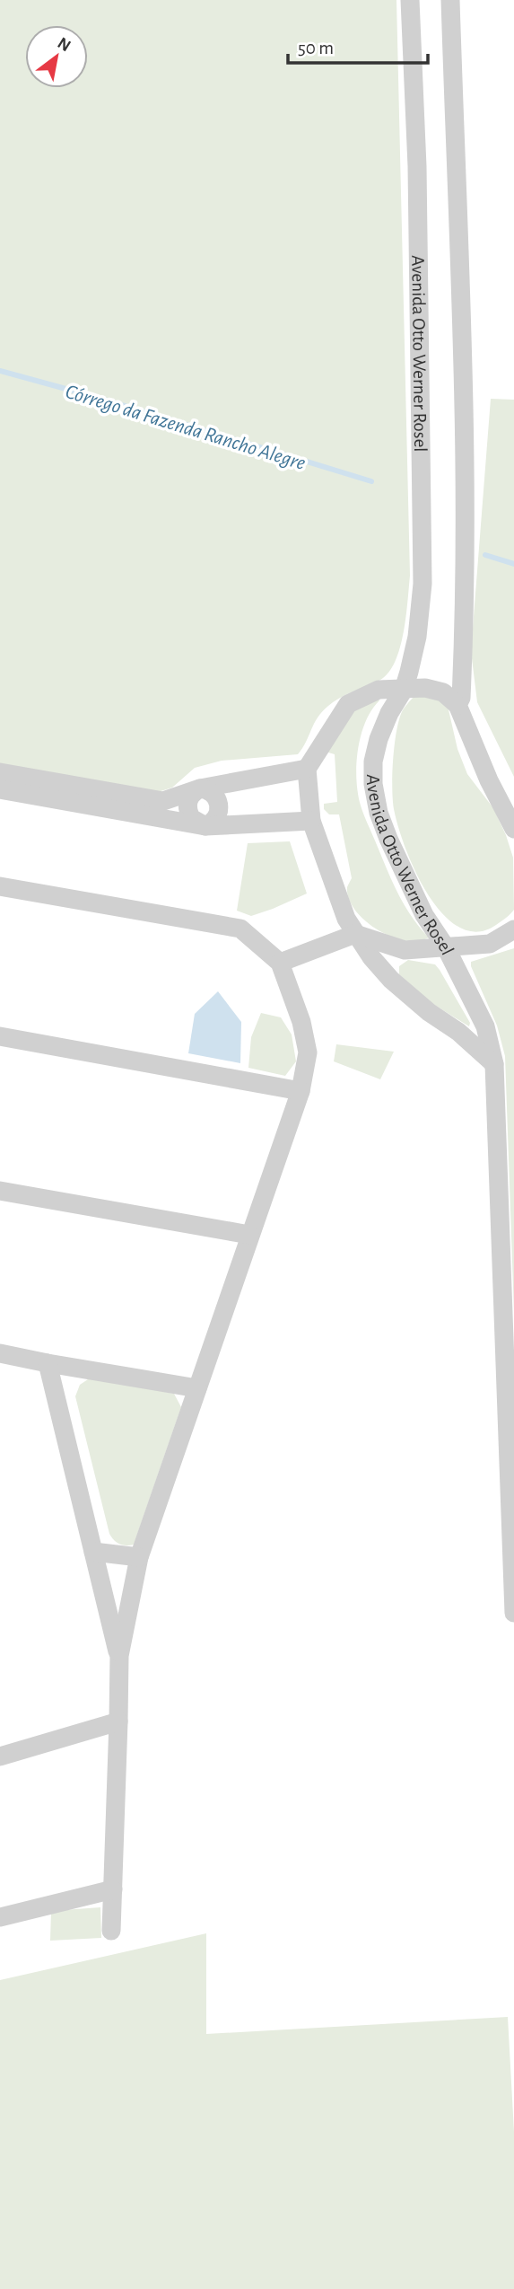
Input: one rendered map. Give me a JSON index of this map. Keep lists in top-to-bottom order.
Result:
{
  "streets": {
    "street": ["Avenida Otto Werner Rosel"]
  },
  "water": ["Córrego da Fazenda Rancho Alegre"],
  "scale_bar": "50 m",
  "north": "top right"
}
